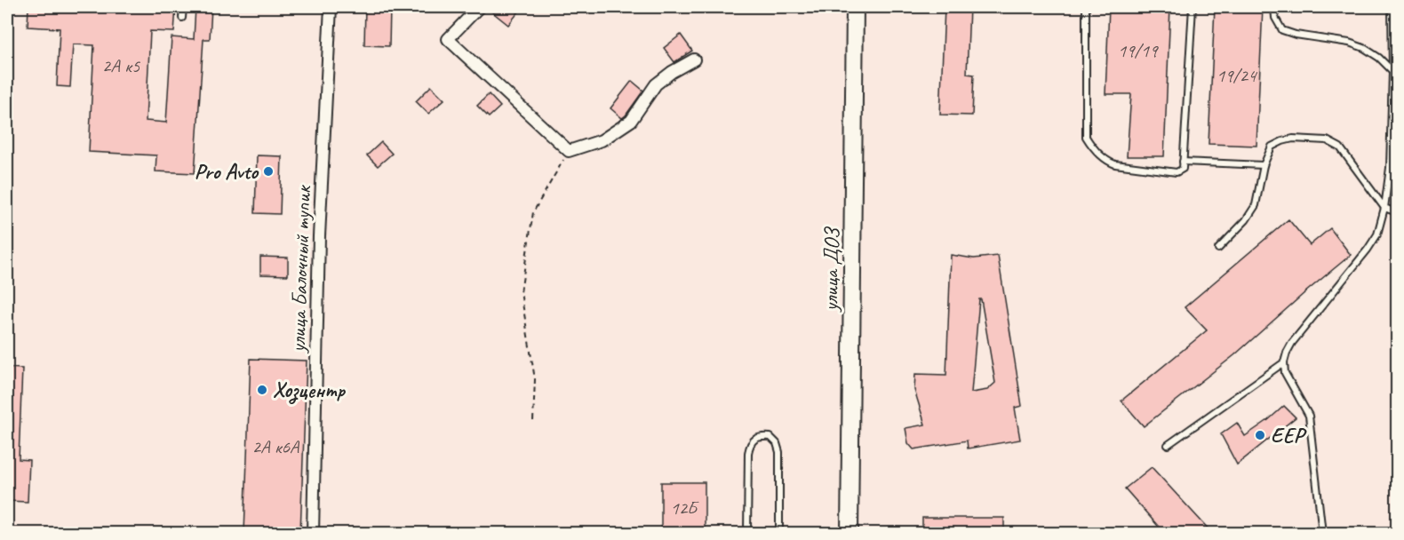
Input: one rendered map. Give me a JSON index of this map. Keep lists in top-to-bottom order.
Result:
{
  "streets": {
    "main road": ["улица ДОЗ"],
    "street": ["улица Балочный тупик"]
  },
  "places": ["Pro Аvto", "Хозцентр", "EEP"],
  "house_numbers": [
    "19/19",
    "2А к5",
    "19/24",
    "2А к6А",
    "12Б"
  ]
}
